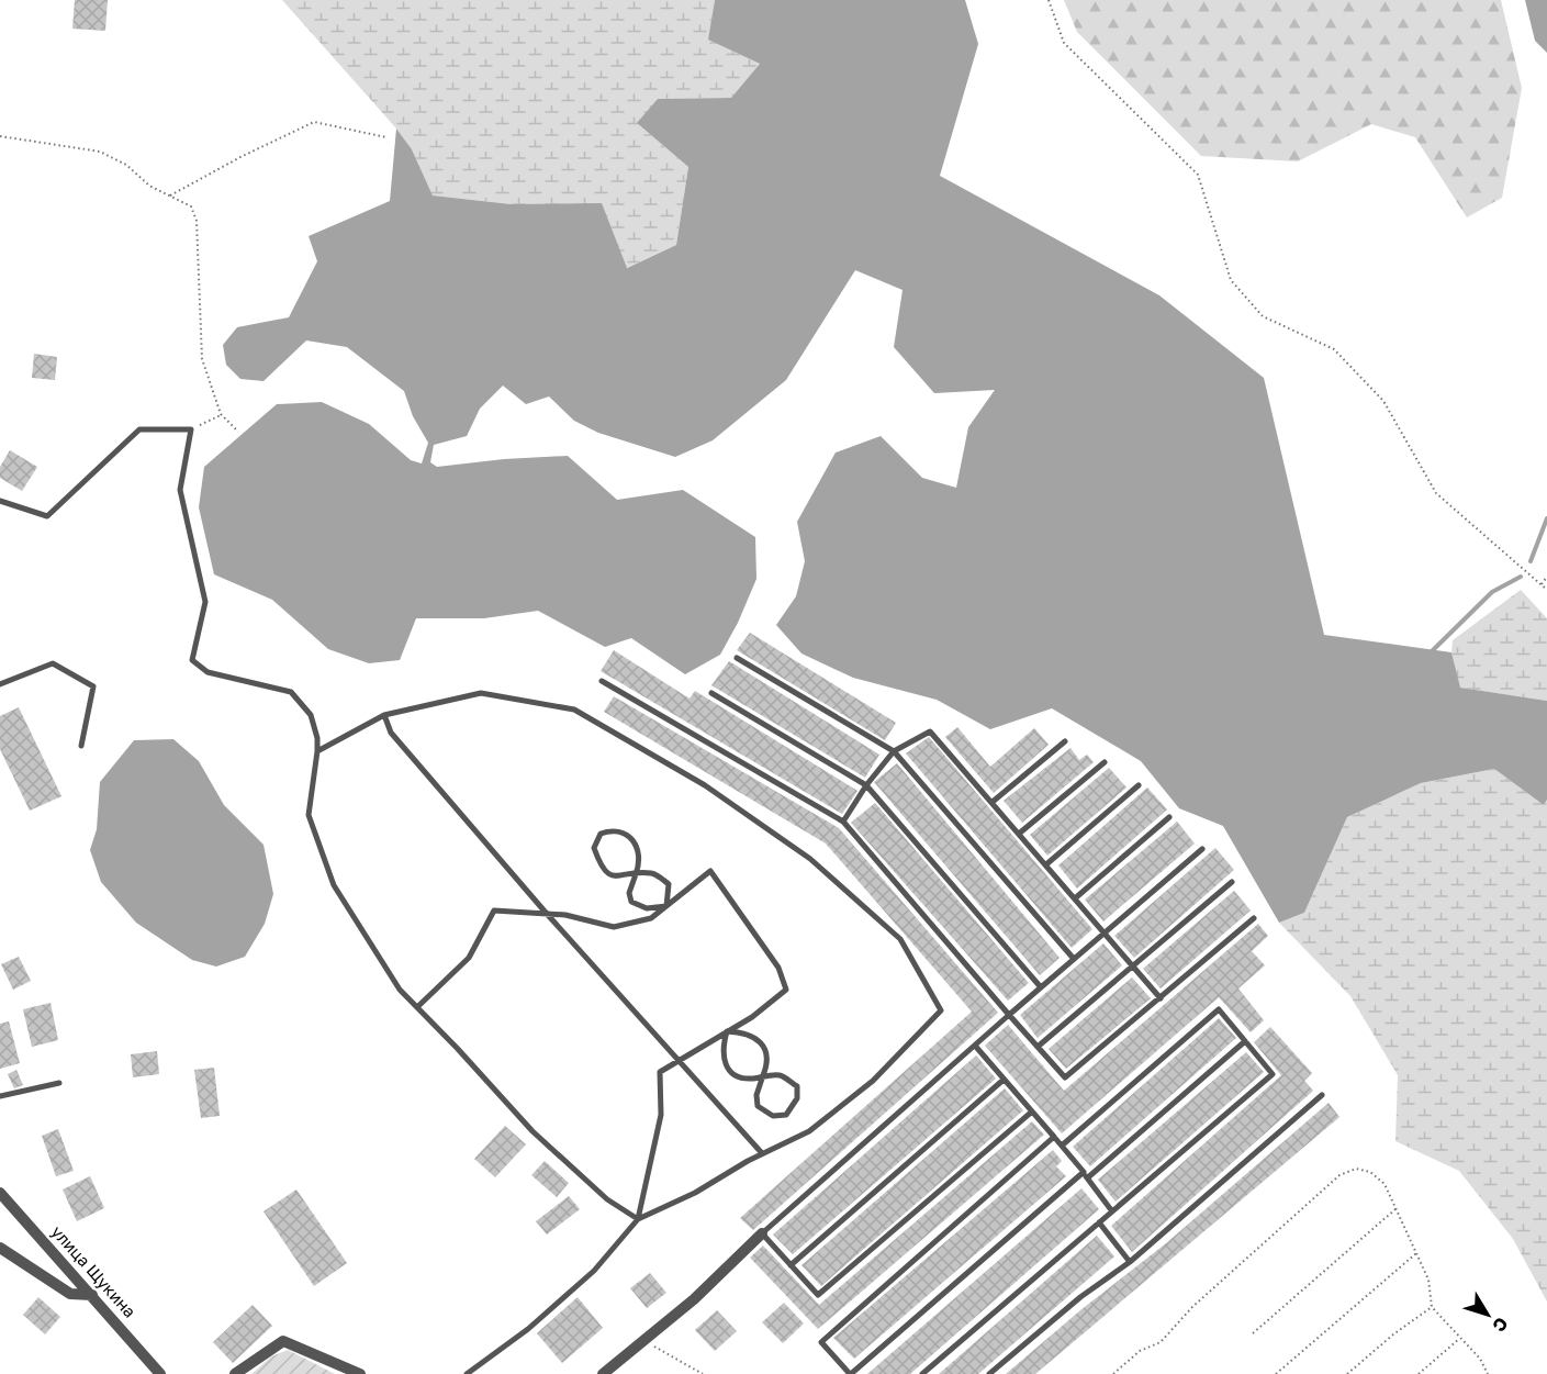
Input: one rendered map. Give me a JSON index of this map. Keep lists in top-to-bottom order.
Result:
{
  "streets": {
    "street": ["улица Щукина"]
  },
  "north": "bottom right"
}
